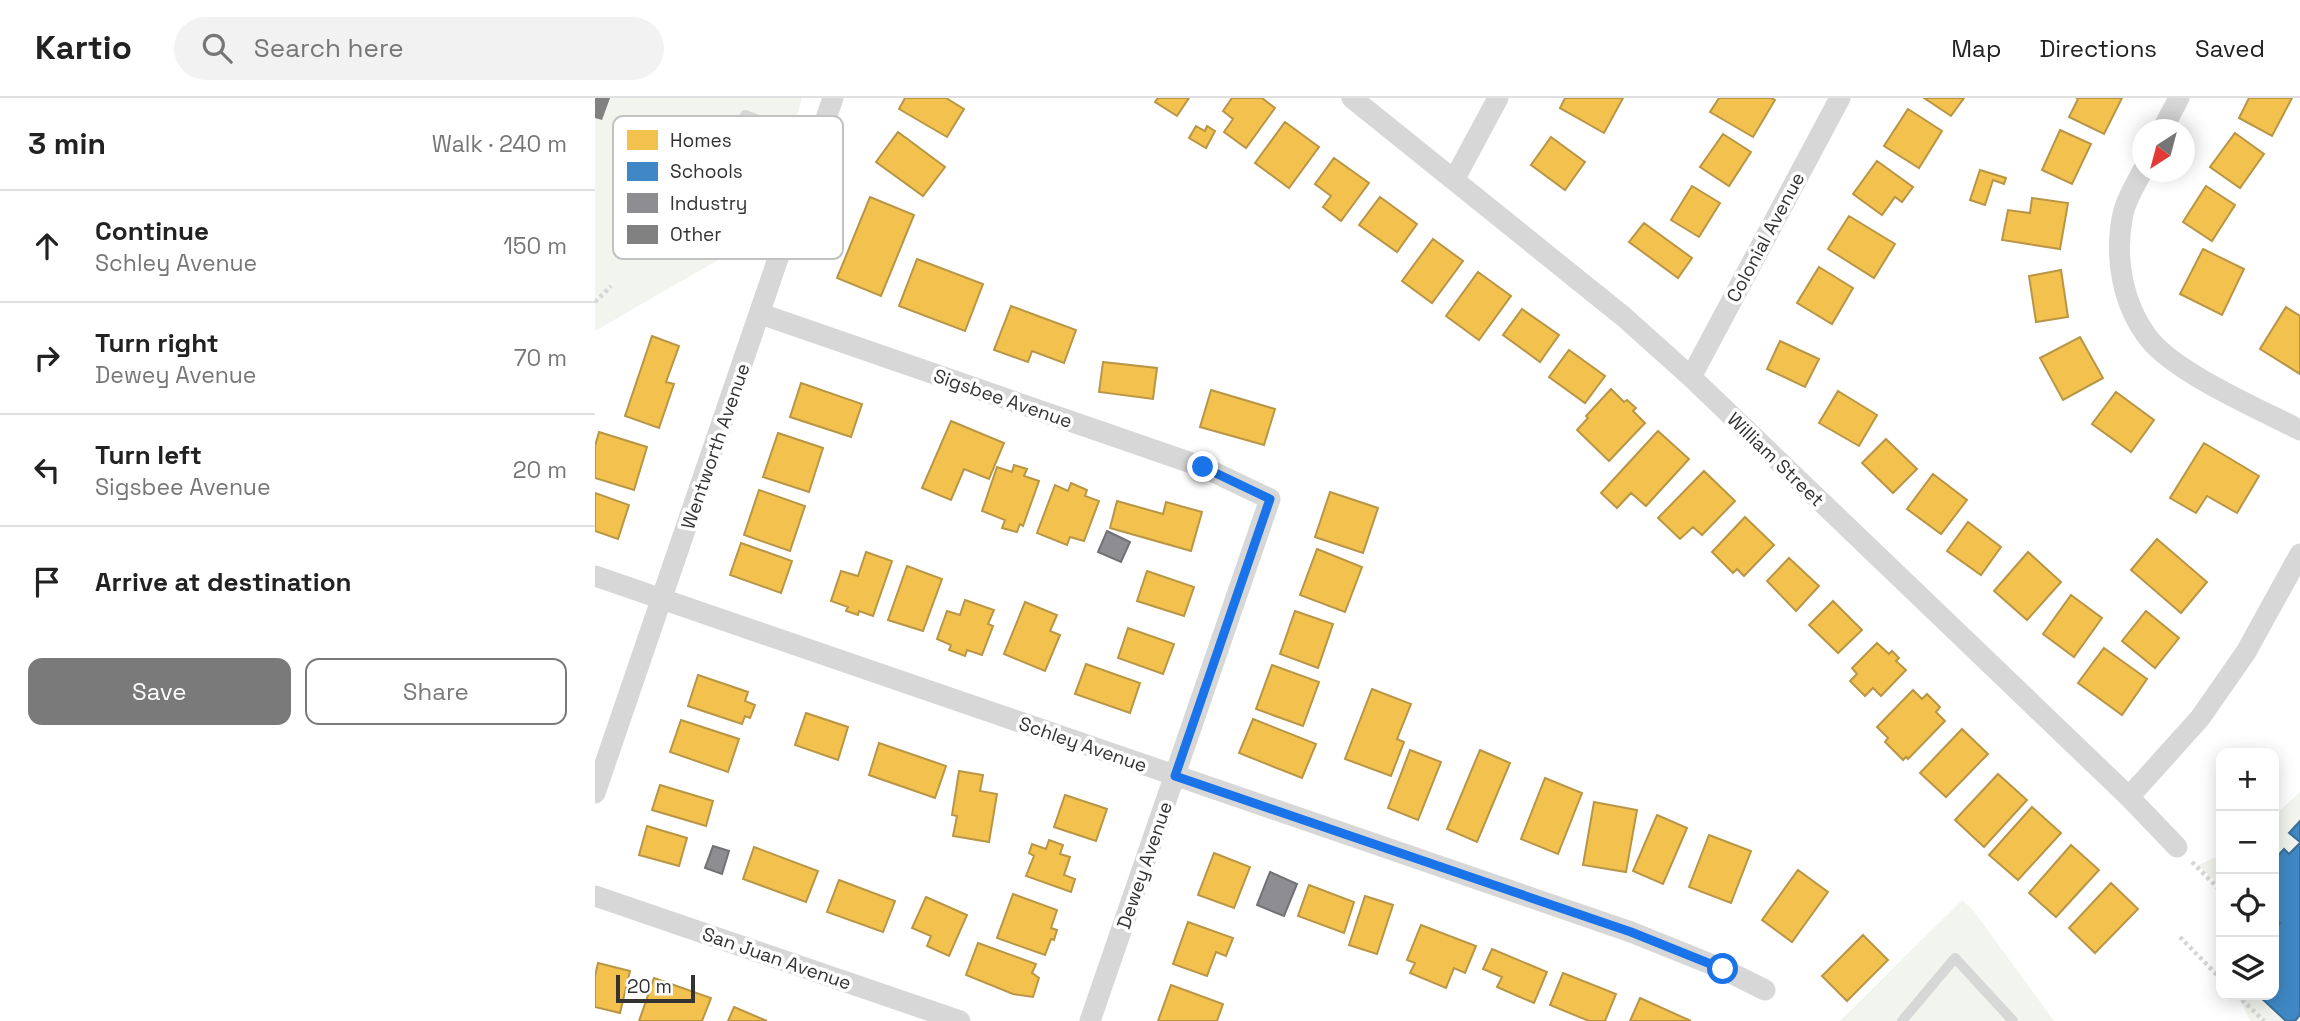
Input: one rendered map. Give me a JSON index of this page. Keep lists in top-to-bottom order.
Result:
{
  "streets": {
    "street": [
      "Colonial Avenue",
      "Sigsbee Avenue",
      "Wentworth Avenue",
      "William Street",
      "Schley Avenue",
      "Dewey Avenue",
      "San Juan Avenue"
    ]
  },
  "crossings": [
    ["Colonial Avenue", "William Street"],
    ["Sigsbee Avenue", "Wentworth Avenue"],
    ["Sigsbee Avenue", "Dewey Avenue"],
    ["Wentworth Avenue", "Schley Avenue"],
    ["Schley Avenue", "Dewey Avenue"]
  ],
  "legend": [
    "Homes",
    "Schools",
    "Industry",
    "Other"
  ],
  "scale_bar": "20 m",
  "north": "bottom left",
  "page": {
    "header": "Kartio",
    "search": "Search here",
    "nav": ["Map", "Directions", "Saved"],
    "heading": ["3 min", "Walk · 240 m"],
    "list": [
      ["Continue", "Schley Avenue", "150 m"],
      ["Turn right", "Dewey Avenue", "70 m"],
      ["Turn left", "Sigsbee Avenue", "20 m"],
      "Arrive at destination"
    ],
    "buttons": ["Save", "Share"],
    "map_buttons": ["+", "−"],
    "scale": "20 m"
  }
}
